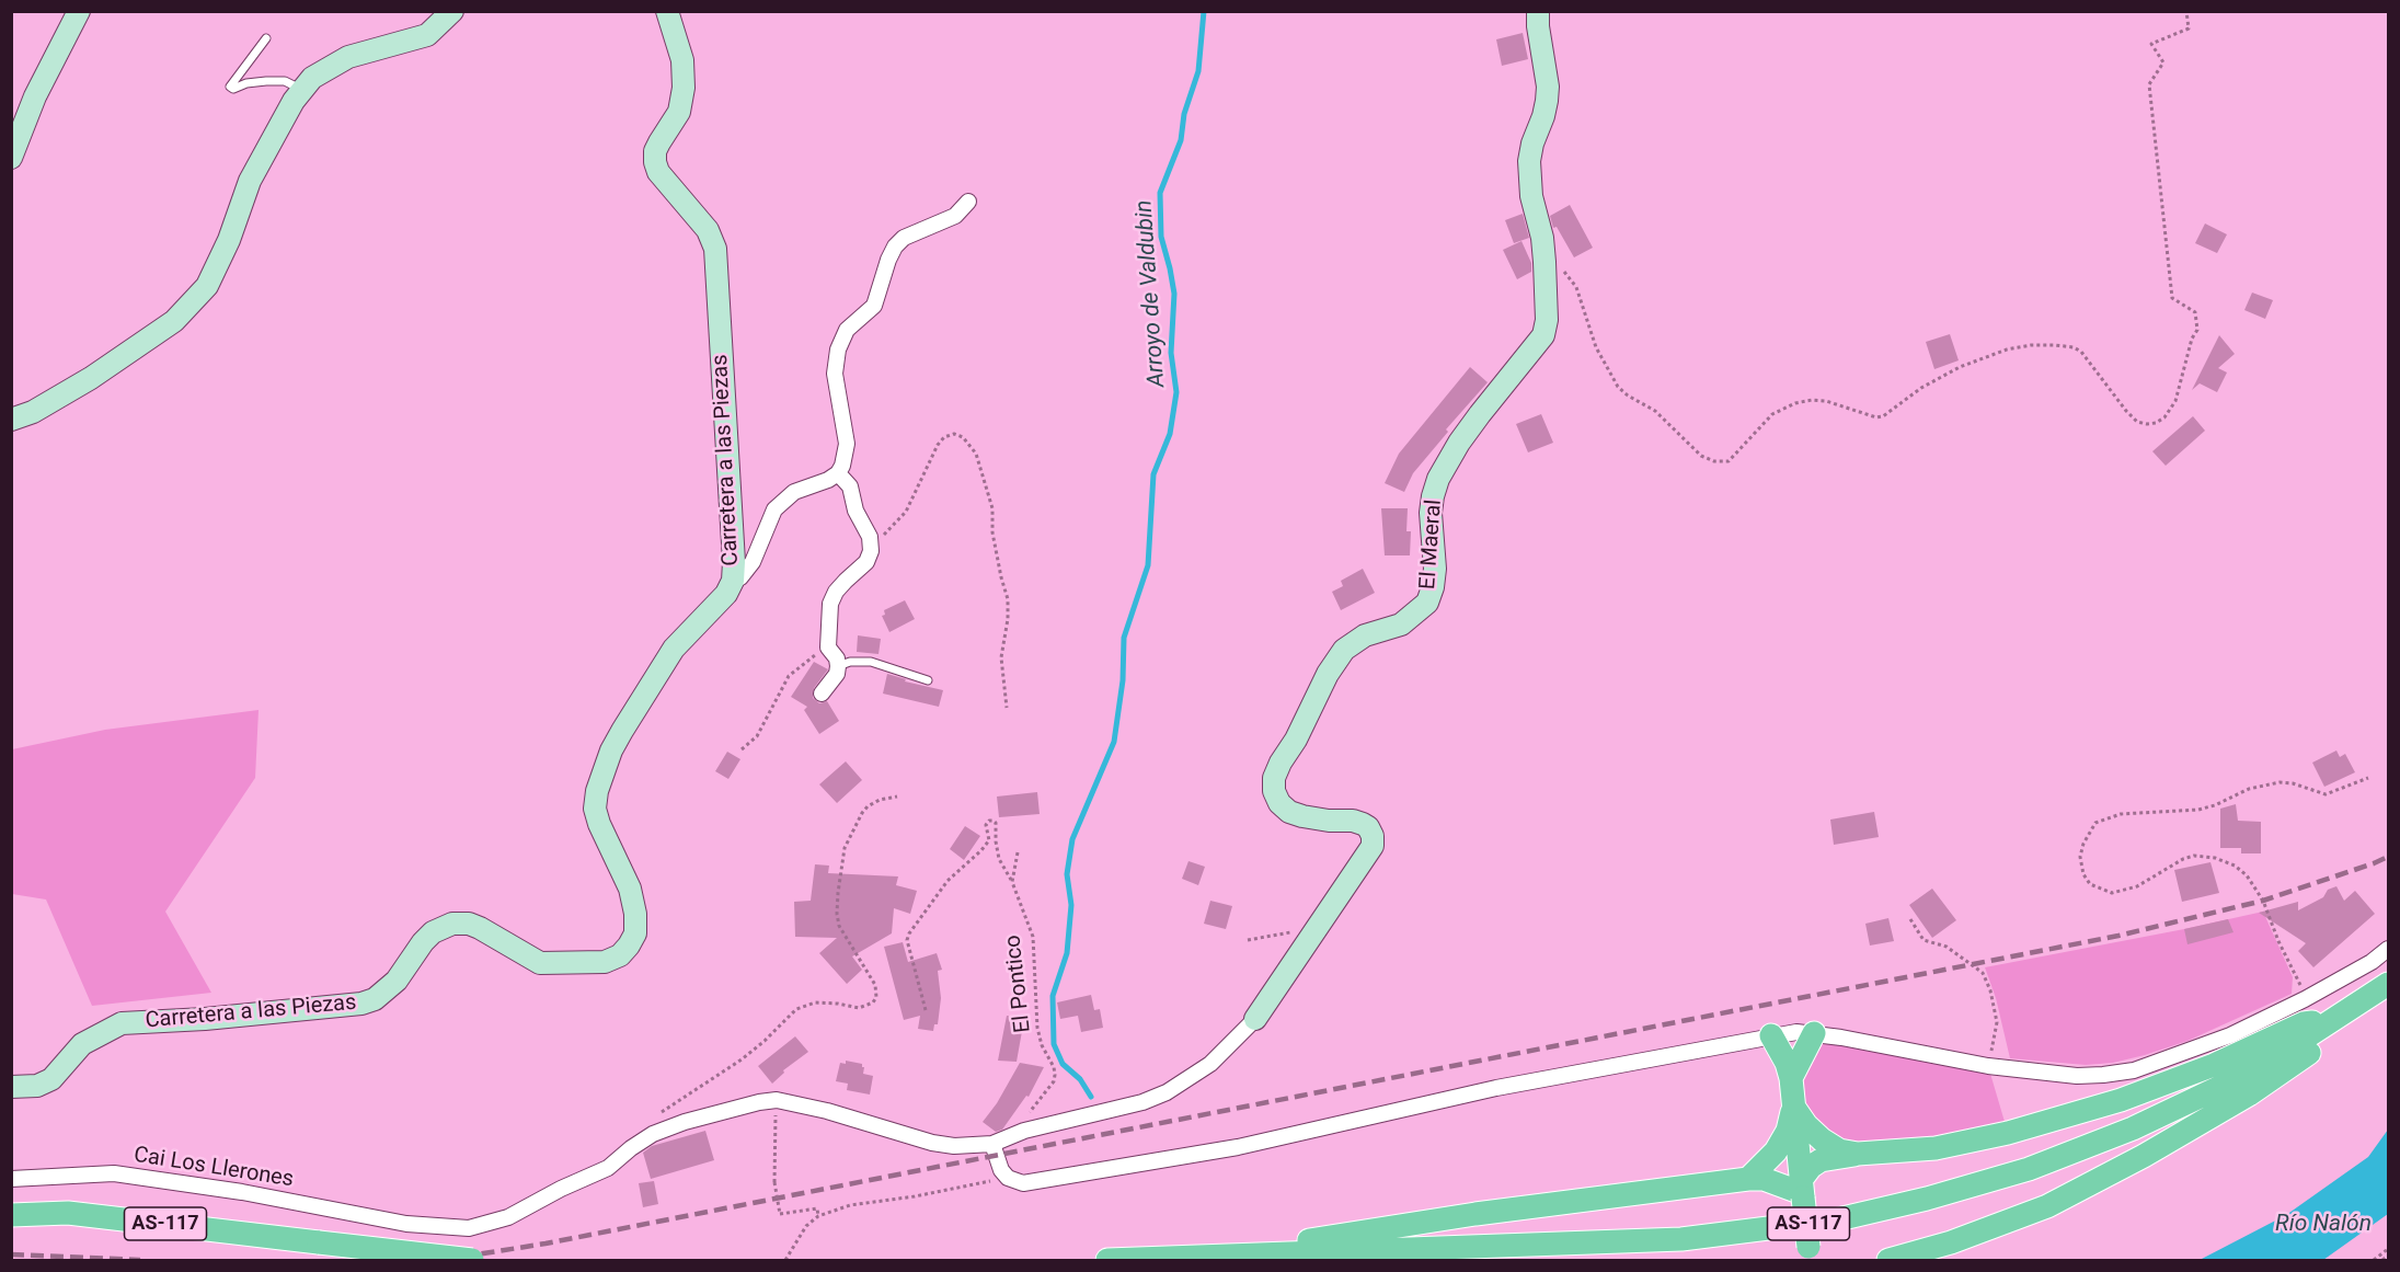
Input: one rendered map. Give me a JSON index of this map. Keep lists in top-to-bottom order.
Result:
{
  "streets": {
    "main road": ["AS-117"],
    "street": ["Carretera a las Piezas", "El Maeral", "Cai Los Llerones"],
    "path": ["El Pontico"]
  },
  "water": ["Arroyo de Valdubin", "Río Nalón"]
}
